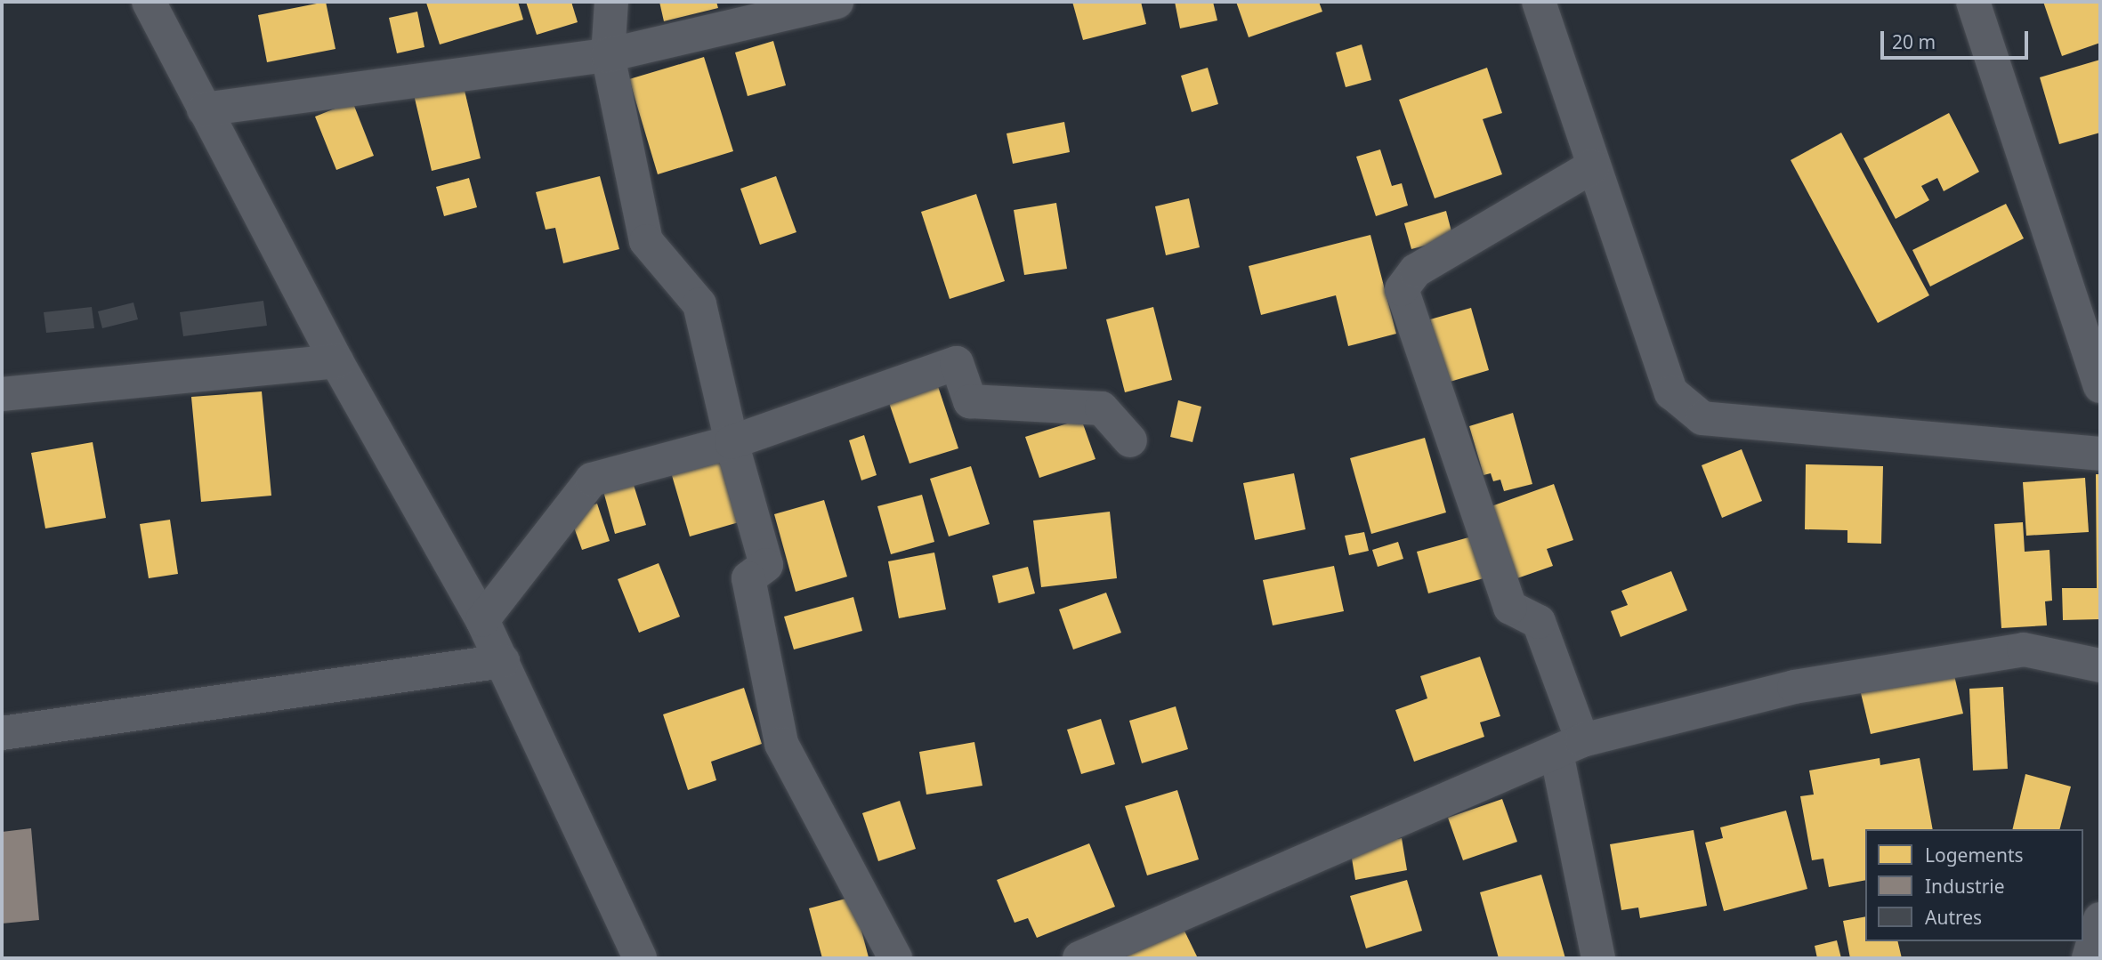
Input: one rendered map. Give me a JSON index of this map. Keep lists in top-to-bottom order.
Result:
{
  "legend": ["Logements", "Industrie", "Autres"],
  "scale_bar": "20 m"
}
